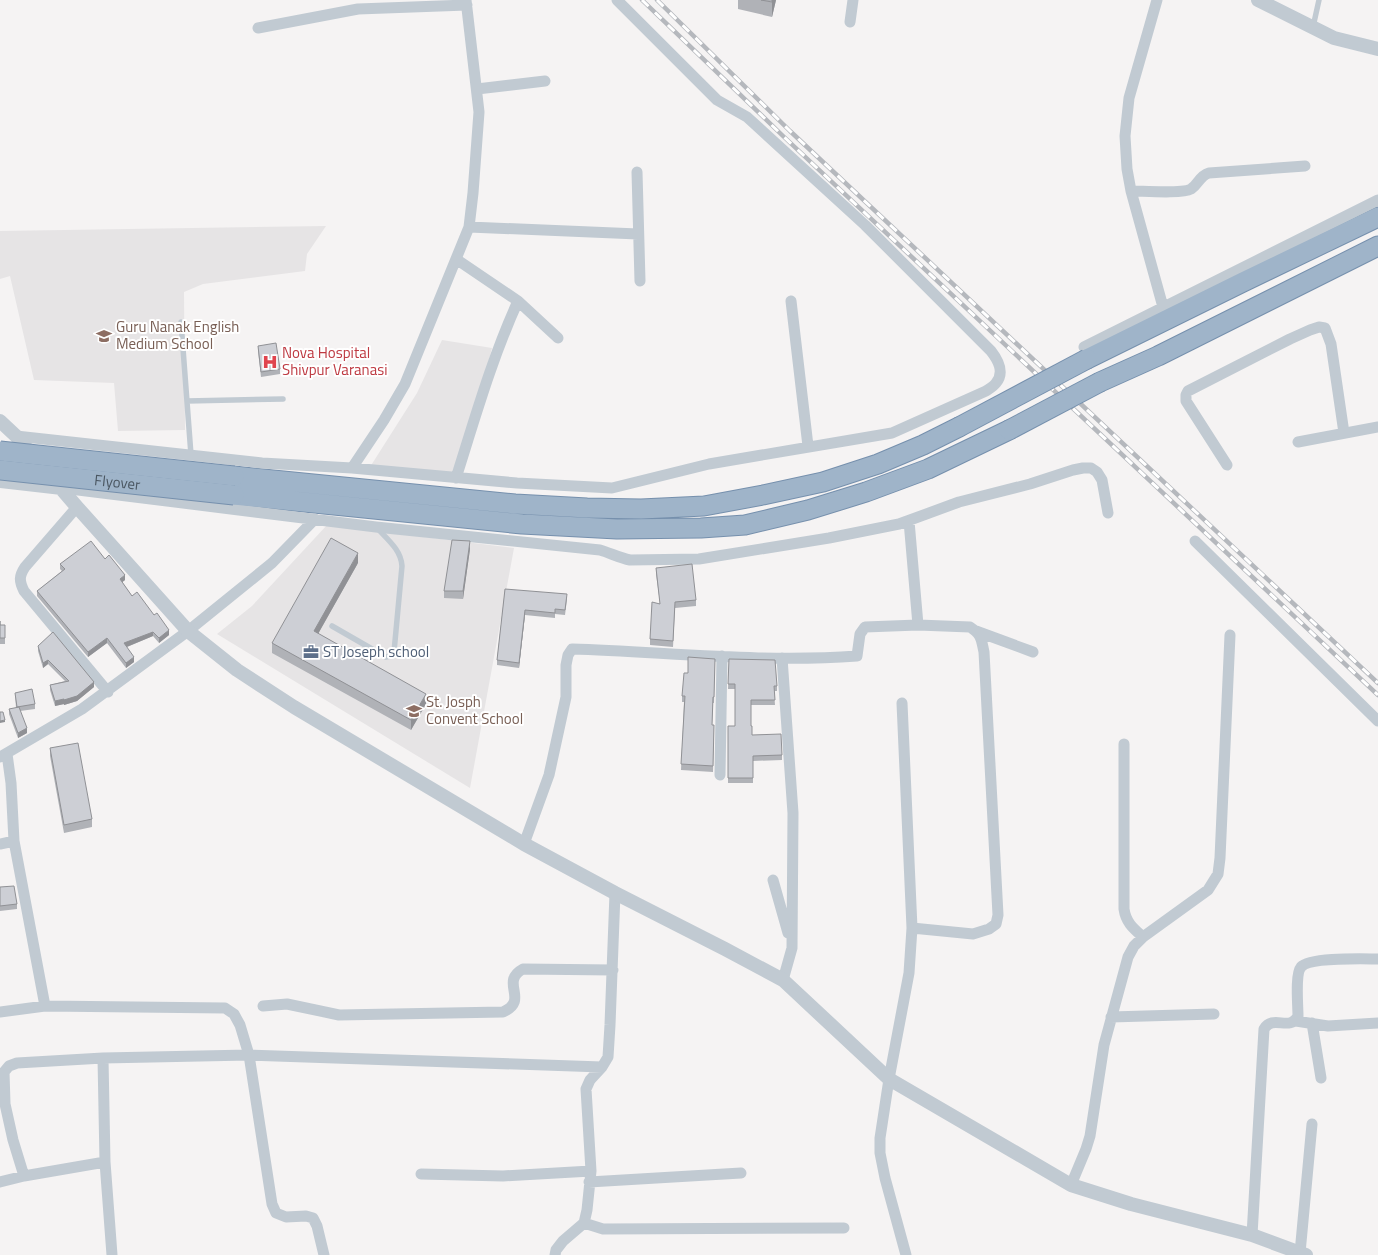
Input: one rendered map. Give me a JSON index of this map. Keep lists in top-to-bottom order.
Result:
{
  "streets": {
    "highway": ["Flyover"]
  },
  "places": {
    "school or university": ["Guru Nanak English Medium School", "St. Josph Convent School"],
    "hospital": ["Nova Hospital Shivpur Varanasi"],
    "office": ["ST Joseph school"]
  }
}
